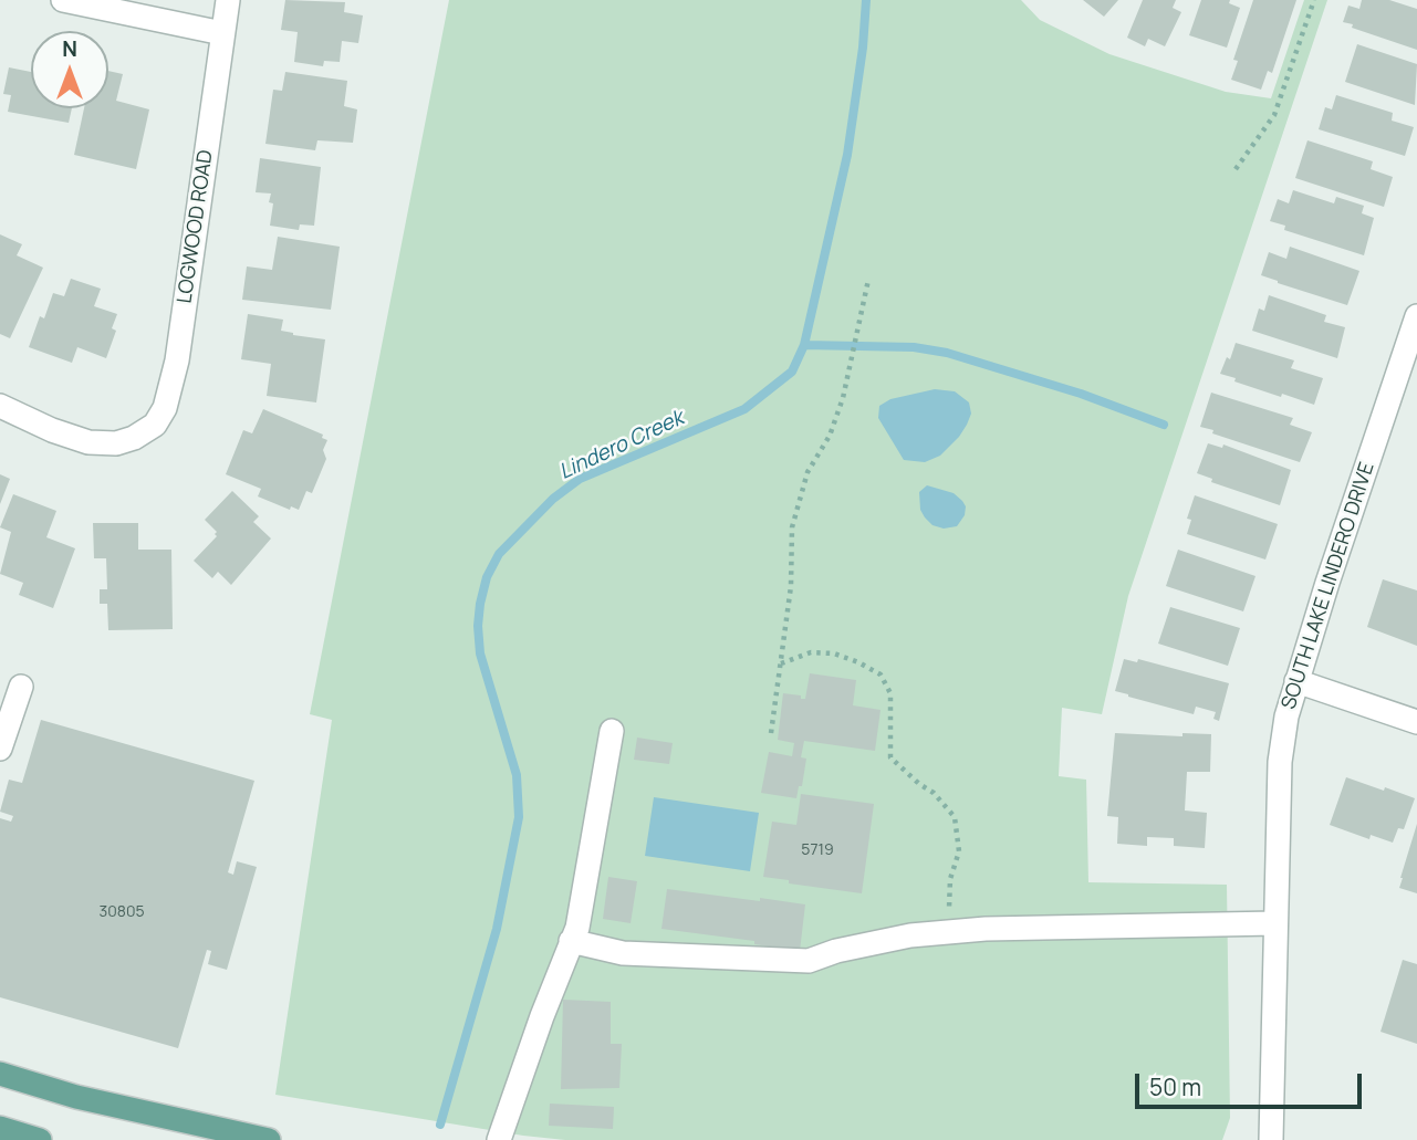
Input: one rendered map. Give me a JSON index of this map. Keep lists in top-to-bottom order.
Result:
{
  "streets": {
    "street": ["LOGWOOD ROAD", "SOUTH LAKE LINDERO DRIVE"]
  },
  "water": ["Lindero Creek"],
  "house_numbers": ["5719", "30805"],
  "scale_bar": "50 m",
  "north": "top"
}
